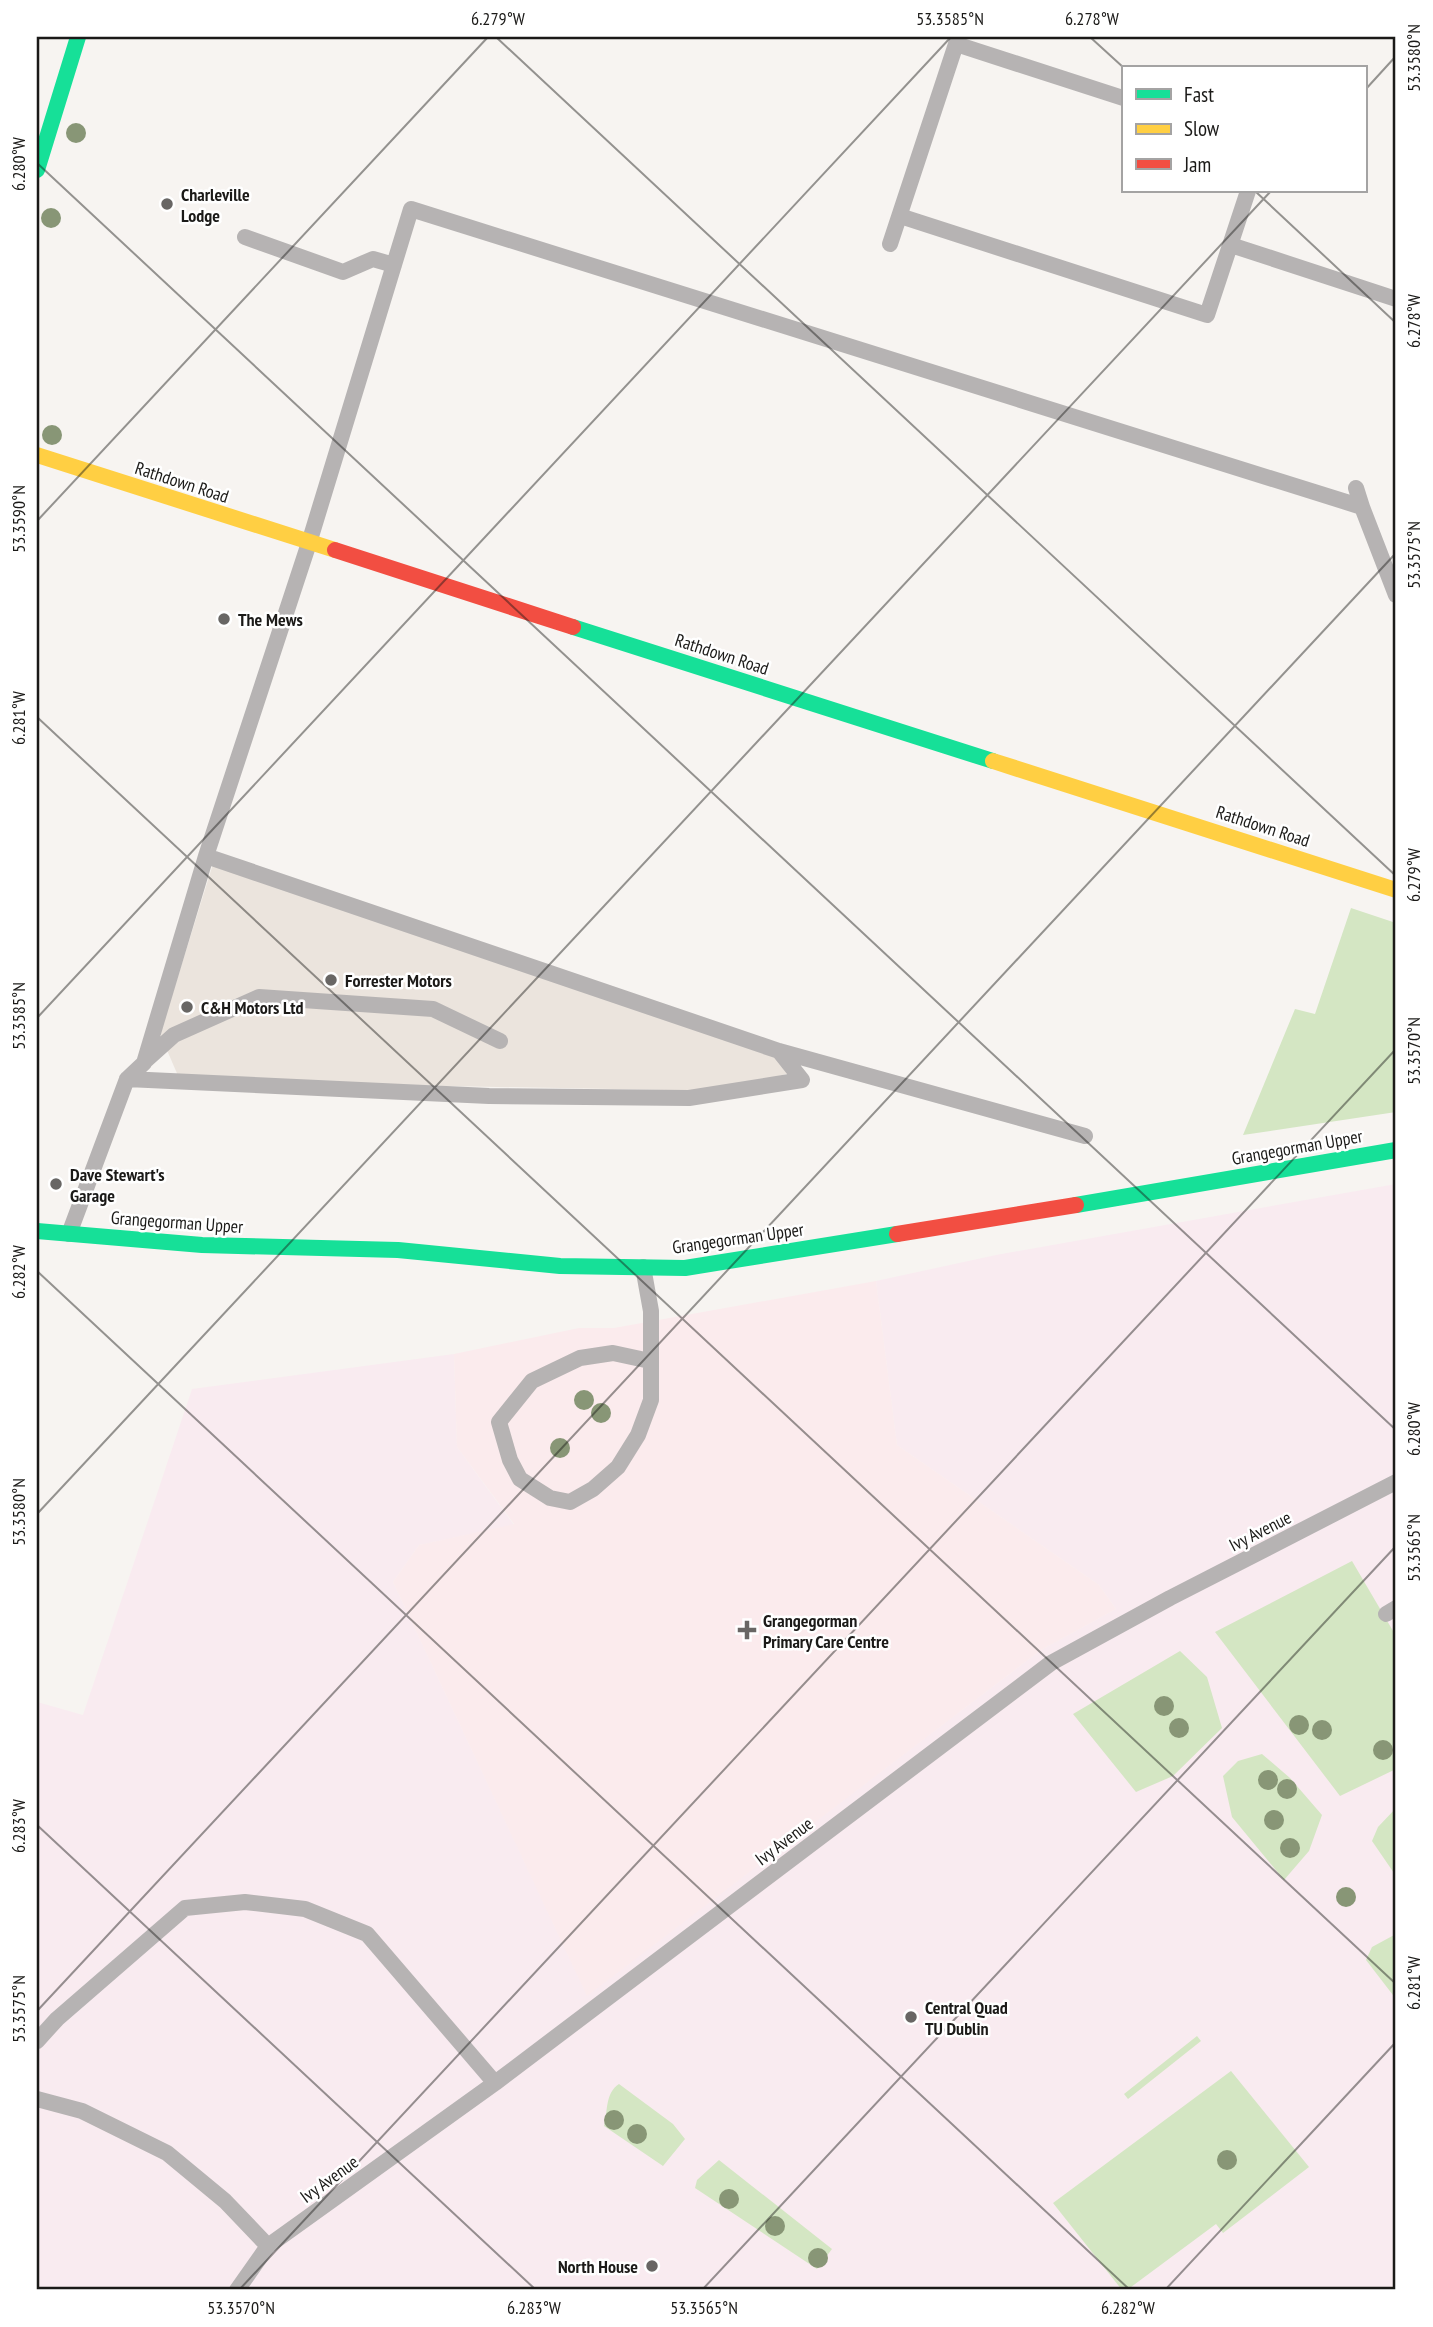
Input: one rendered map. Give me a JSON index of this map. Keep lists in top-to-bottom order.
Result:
{
  "streets": {
    "street": ["Rathdown Road", "Grangegorman Upper"],
    "lane": ["Ivy Avenue"]
  },
  "places": {
    "other": [
      "Charleville Lodge",
      "The Mews",
      "Forrester Motors",
      "C&H Motors Ltd",
      "Dave Stewart's Garage",
      "Central Quad TU Dublin",
      "North House"
    ],
    "health": ["Grangegorman Primary Care Centre"]
  },
  "legend": ["Fast", "Slow", "Jam"],
  "coordinates": [
    "6.279°W",
    "53.3585°N",
    "6.278°W",
    "53.3580°N",
    "6.280°W",
    "53.3590°N",
    "53.3575°N",
    "6.281°W",
    "53.3570°N",
    "6.282°W",
    "53.3565°N",
    "6.283°W"
  ]
}
